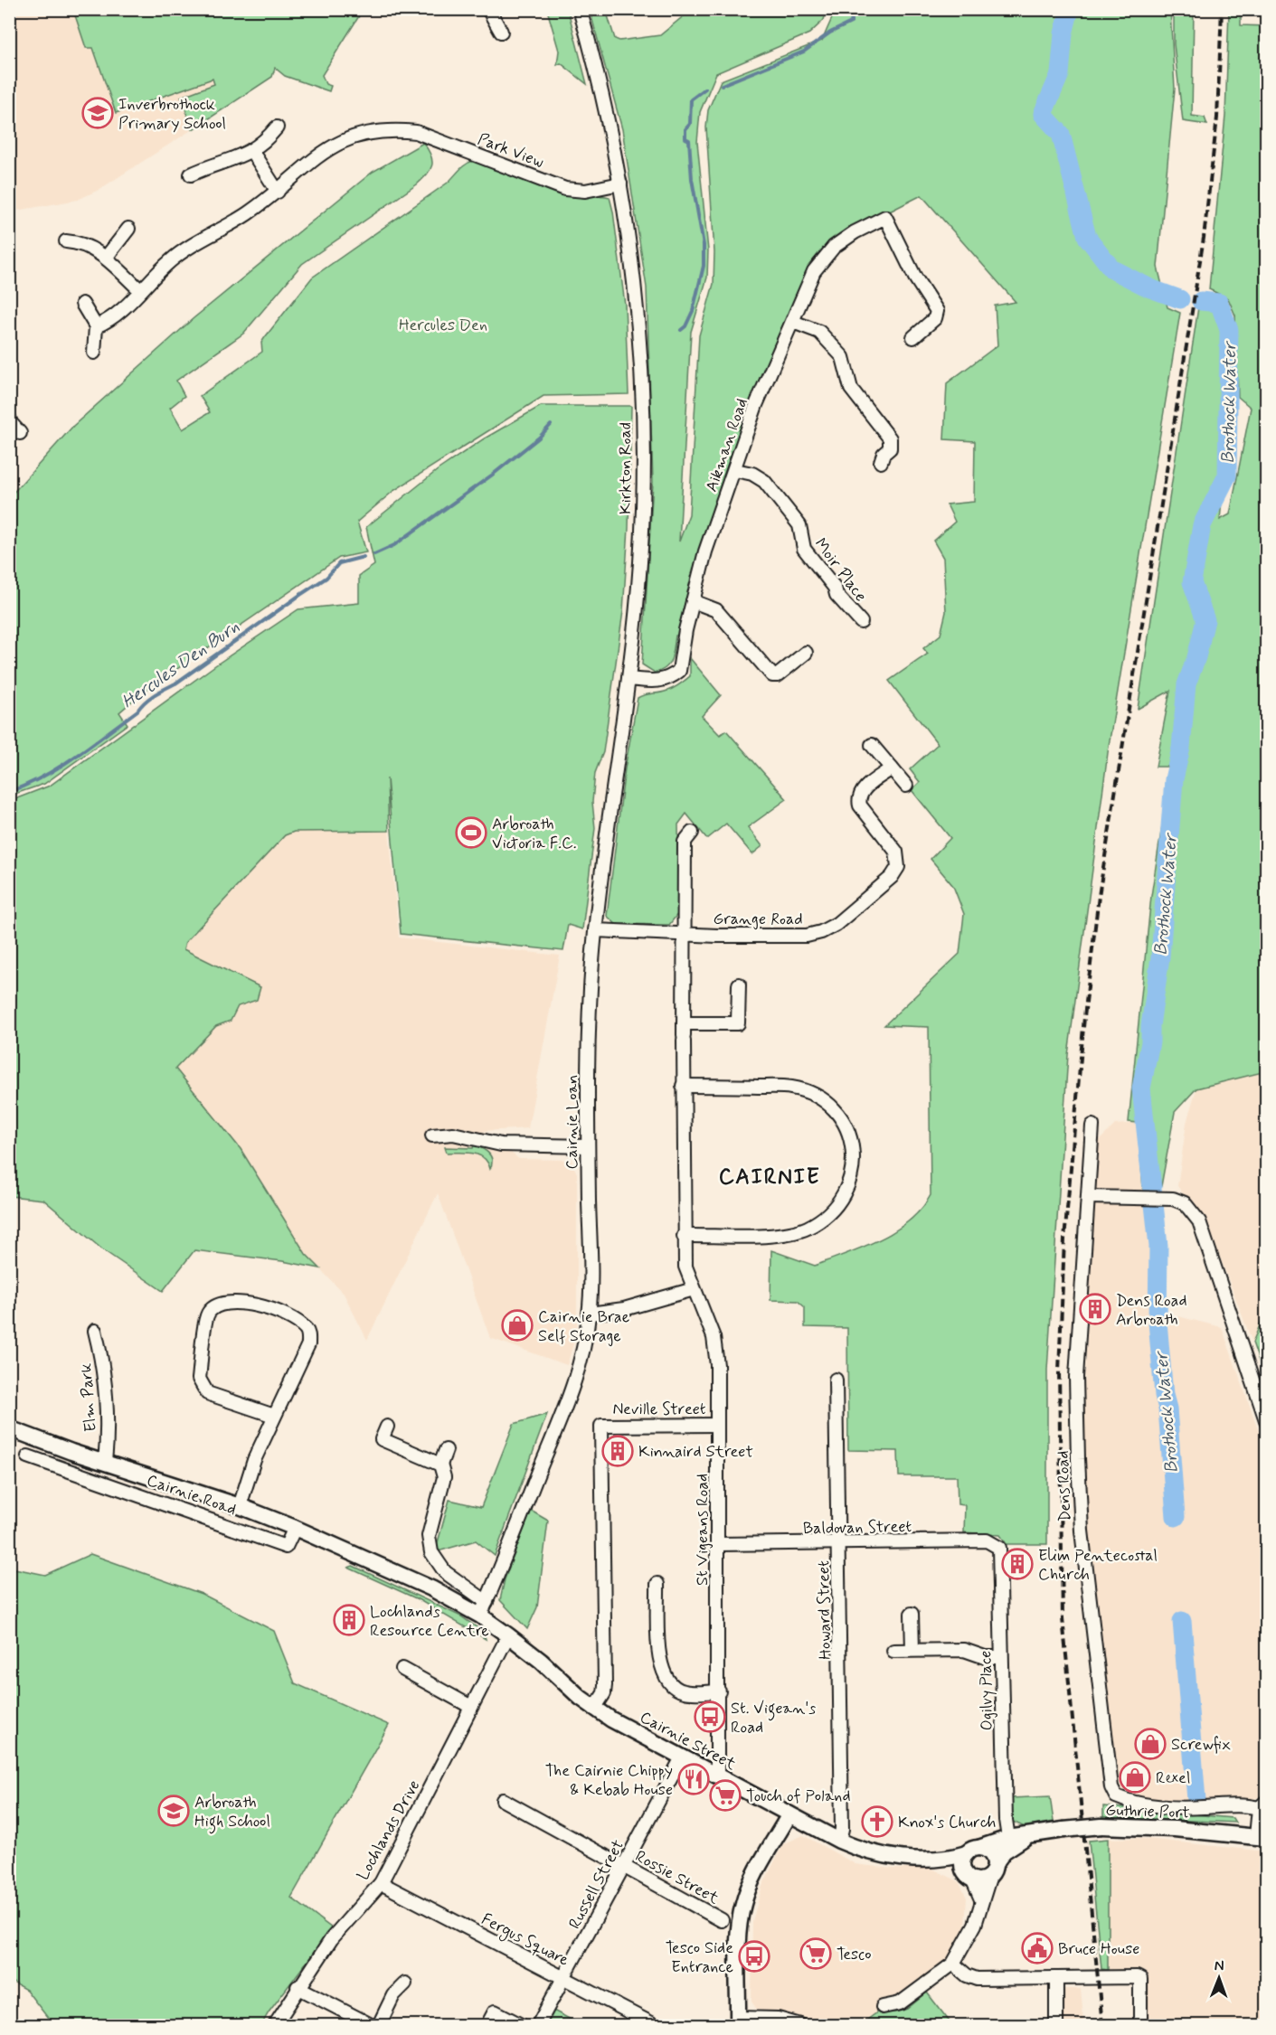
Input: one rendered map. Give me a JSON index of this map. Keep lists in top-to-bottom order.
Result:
{
  "streets": {
    "main road": ["Cairnie Road", "Cairnie Street", "Guthrie Port"],
    "street": [
      "Park View",
      "Aikman Road",
      "Kirkton Road",
      "Moir Place",
      "Grange Road",
      "Cairnie Loan",
      "Elm Park",
      "Neville Street",
      "Dens Road",
      "Baldovan Street",
      "St Vigeans Road",
      "Howard Street",
      "Ogilvy Place",
      "Lochlands Drive",
      "Rossie Street",
      "Russell Street",
      "Fergus Square"
    ]
  },
  "crossings": [
    ["Park View", "Kirkton Road"],
    ["Aikman Road", "Kirkton Road"],
    ["Aikman Road", "Moir Place"],
    ["Kirkton Road", "Grange Road"],
    ["Kirkton Road", "Cairnie Loan"],
    ["Grange Road", "Cairnie Loan"],
    ["Cairnie Loan", "Cairnie Road"],
    ["Elm Park", "Cairnie Road"],
    ["Neville Street", "St Vigeans Road"],
    ["Neville Street", "Cairnie Street"],
    ["Cairnie Road", "Cairnie Street"],
    ["Cairnie Road", "Lochlands Drive"],
    ["Baldovan Street", "St Vigeans Road"],
    ["Baldovan Street", "Howard Street"],
    ["Baldovan Street", "Ogilvy Place"],
    ["St Vigeans Road", "Cairnie Street"],
    ["Howard Street", "Cairnie Street"],
    ["Ogilvy Place", "Guthrie Port"],
    ["Cairnie Street", "Guthrie Port"],
    ["Cairnie Street", "Lochlands Drive"],
    ["Cairnie Street", "Russell Street"],
    ["Lochlands Drive", "Fergus Square"],
    ["Rossie Street", "Russell Street"],
    ["Russell Street", "Fergus Square"]
  ],
  "districts": ["CAIRNIE"],
  "water": ["Brothock Water", "Hercules Den Burn"],
  "parks": ["Hercules Den"],
  "places": {
    "school or university": ["Inverbrothock Primary School", "Arbroath High School"],
    "sports": ["Arbroath Victoria F.C."],
    "building": [
      "Dens Road Arbroath",
      "Kinnaird Street",
      "Elim Pentecostal Church",
      "Lochlands Resource Centre"
    ],
    "shop": ["Cairnie Brae Self Storage", "Screwfix", "Rexel"],
    "bus stop": ["St. Vigean's Road", "Tesco Side Entrance"],
    "restaurant": ["The Cairnie Chippy & Kebab House"],
    "supermarket": ["Touch of Poland", "Tesco"],
    "church": ["Knox's Church"],
    "public building": ["Bruce House"]
  },
  "north": "top"
}
